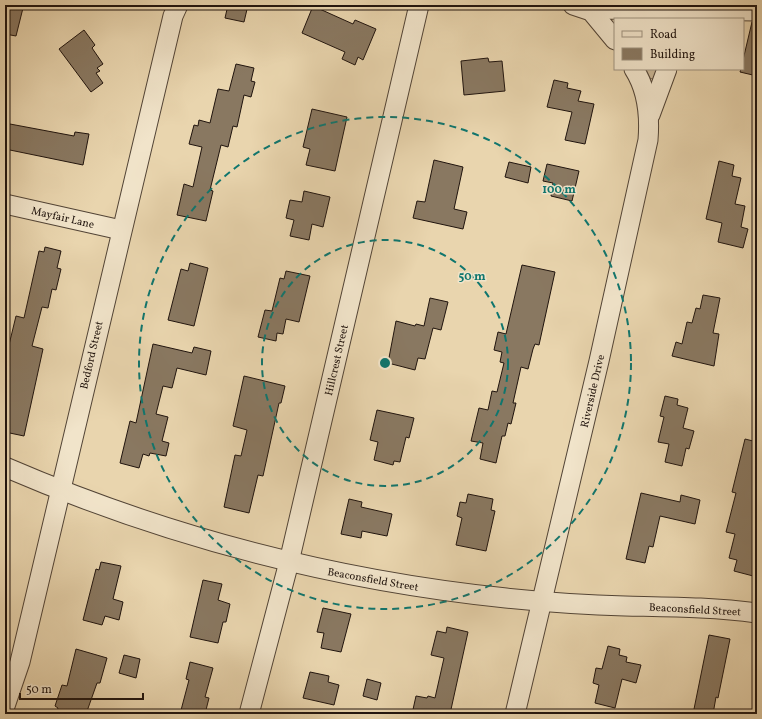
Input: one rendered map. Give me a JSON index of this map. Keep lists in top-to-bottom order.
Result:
{
  "streets": {
    "street": [
      "Mayfair Lane",
      "Bedford Street",
      "Hillcrest Street",
      "Riverside Drive",
      "Beaconsfield Street"
    ]
  },
  "crossings": [
    ["Mayfair Lane", "Bedford Street"],
    ["Bedford Street", "Beaconsfield Street"],
    ["Hillcrest Street", "Beaconsfield Street"],
    ["Riverside Drive", "Beaconsfield Street"]
  ],
  "legend": ["Road", "Building"],
  "scale_bar": "50 m",
  "rings": ["100 m", "50 m"]
}
